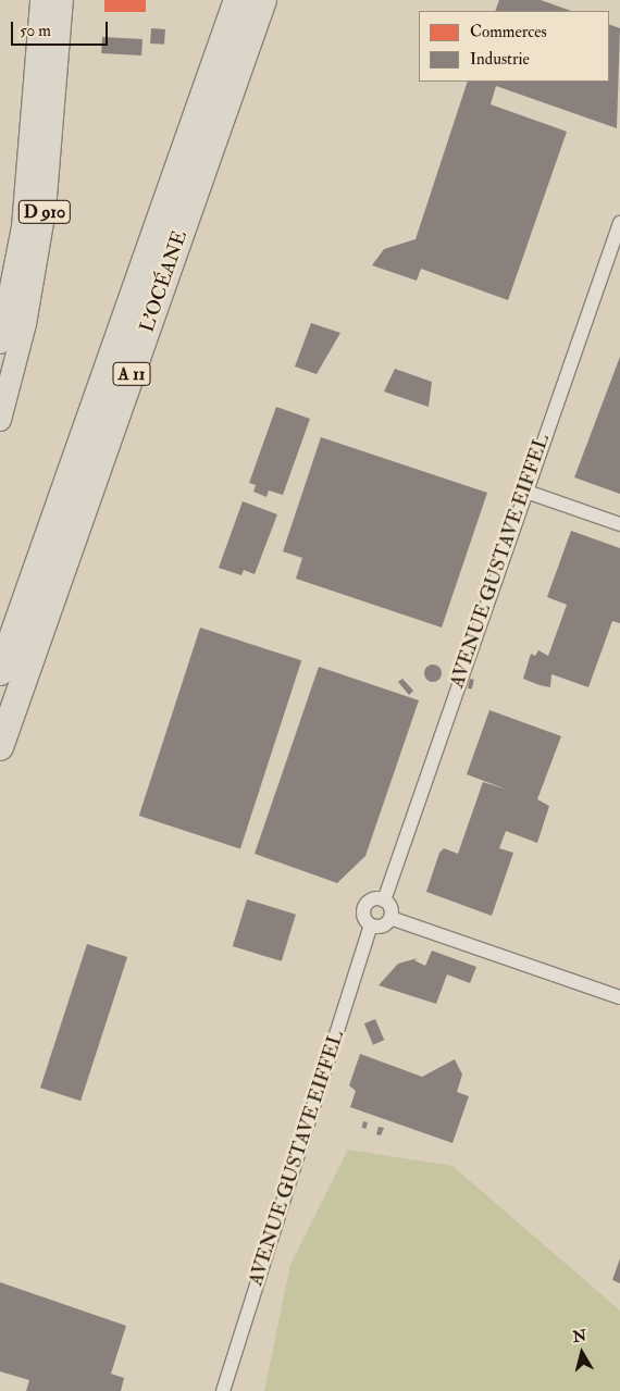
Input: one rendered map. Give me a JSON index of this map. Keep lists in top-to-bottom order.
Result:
{
  "streets": {
    "highway": ["L’OCÉANE", "A 11"],
    "main road": ["D 910"],
    "street": ["AVENUE GUSTAVE EIFFEL"]
  },
  "legend": ["Commerces", "Industrie"],
  "scale_bar": "50 m",
  "north": "top"
}
